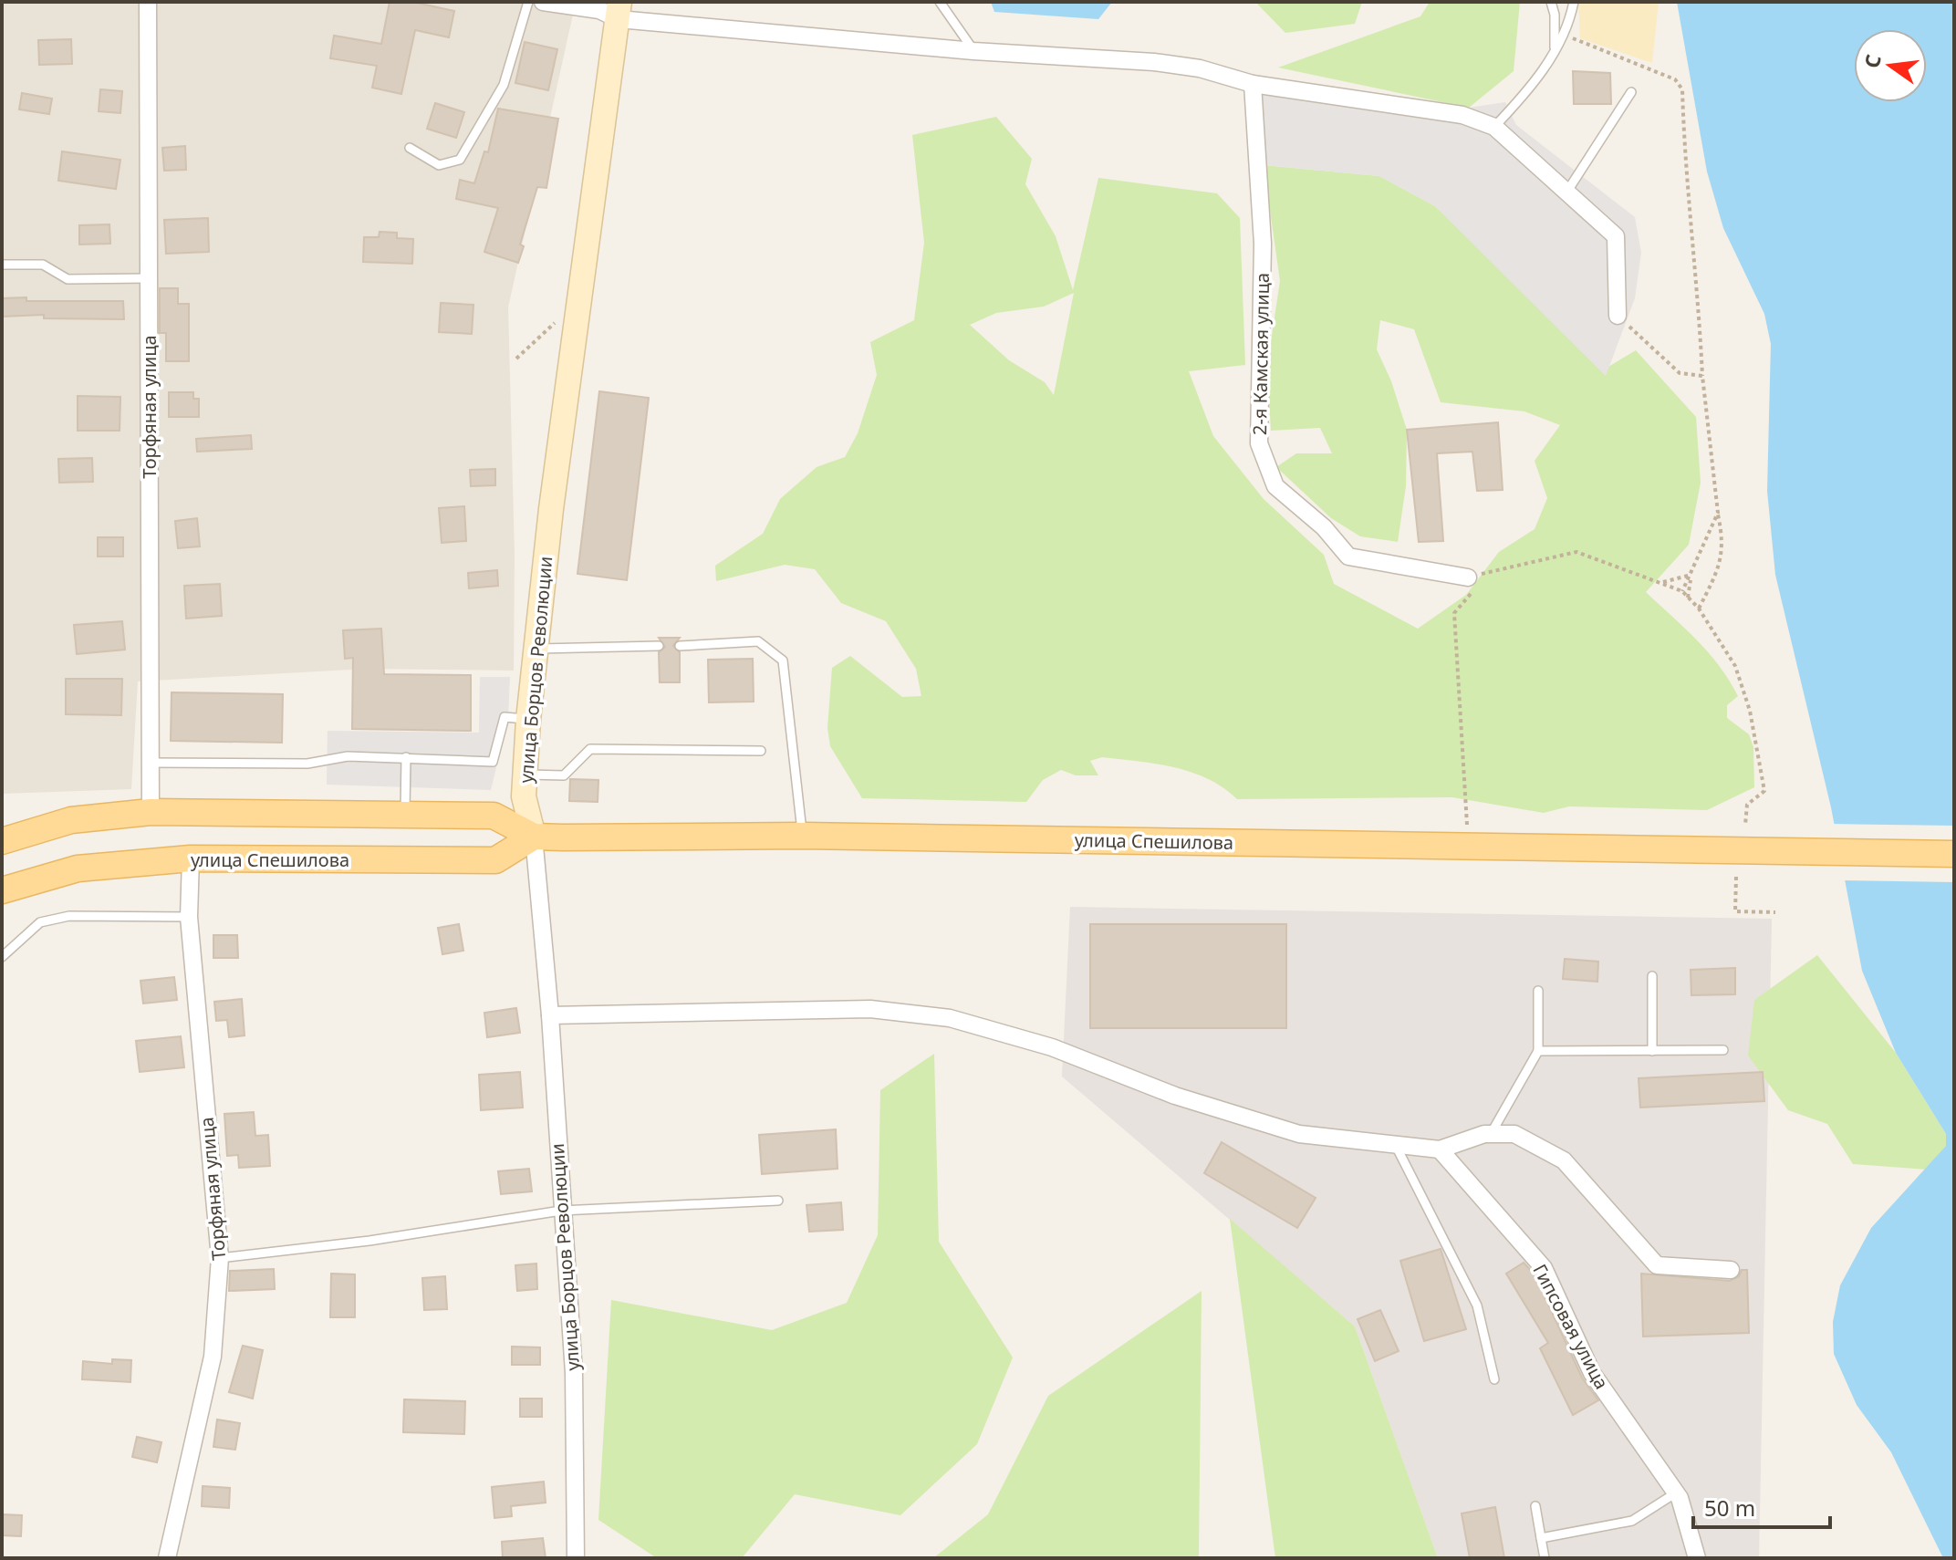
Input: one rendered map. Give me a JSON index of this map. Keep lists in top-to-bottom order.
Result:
{
  "streets": {
    "main road": ["улица Спешилова"],
    "street": [
      "2-я Камская улица",
      "Торфяная улица",
      "улица Борцов Революции",
      "Гипсовая улица"
    ]
  },
  "crossings": [
    ["Торфяная улица", "улица Спешилова"],
    ["улица Борцов Революции", "улица Спешилова"]
  ],
  "scale_bar": "50 m",
  "north": "left"
}
